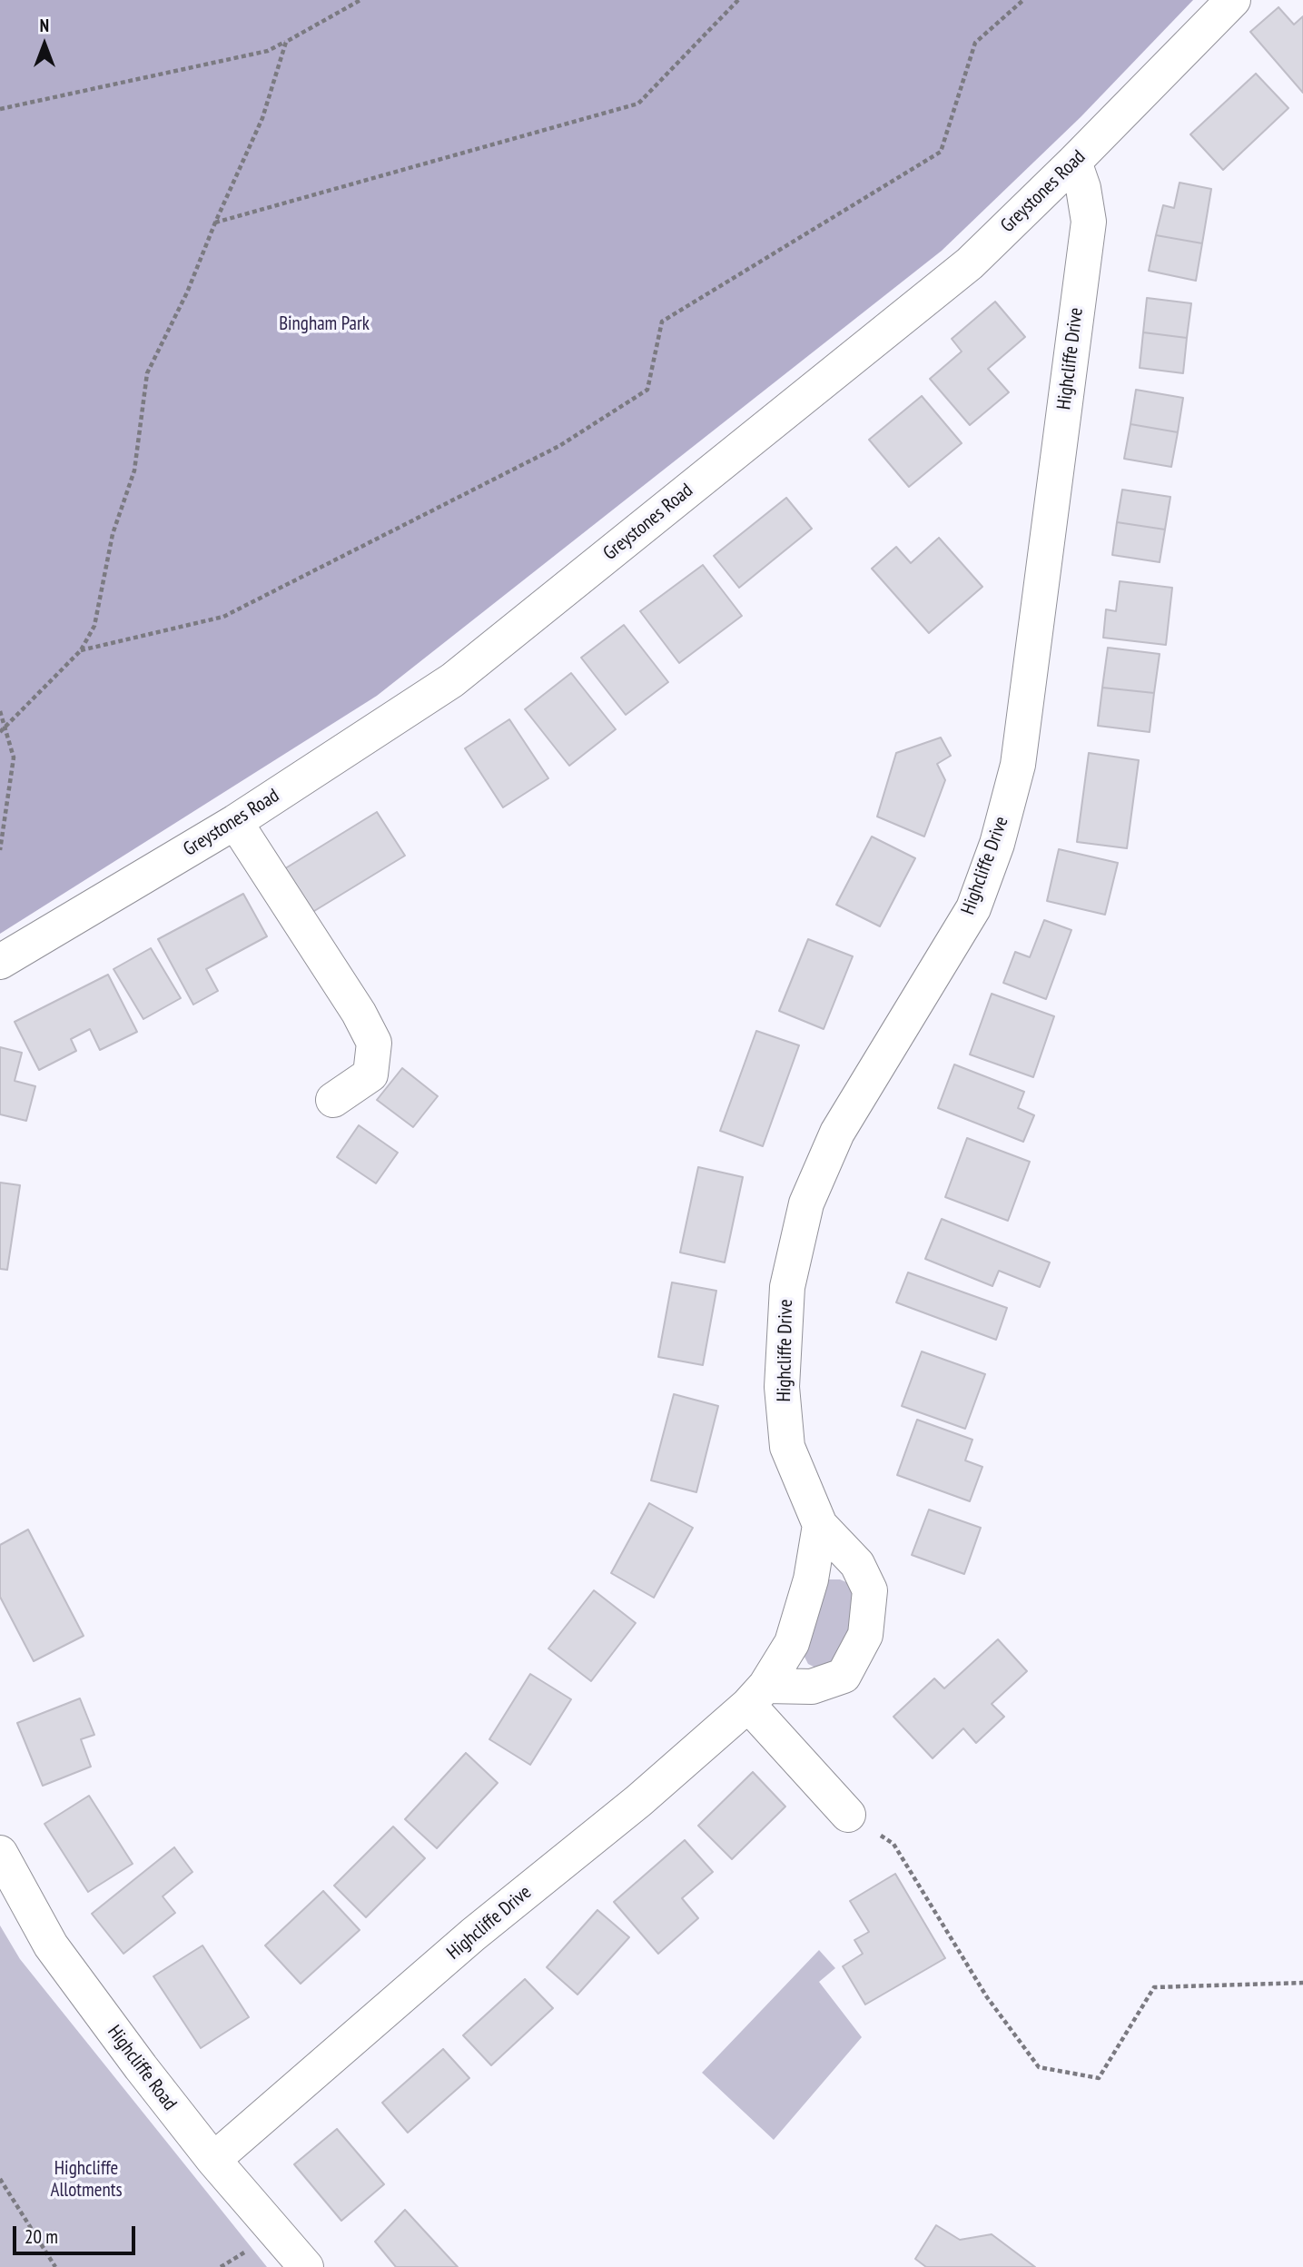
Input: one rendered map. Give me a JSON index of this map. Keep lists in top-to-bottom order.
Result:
{
  "streets": {
    "street": ["Greystones Road", "Highcliffe Drive", "Highcliffe Road"]
  },
  "crossings": [
    ["Greystones Road", "Highcliffe Drive"],
    ["Highcliffe Drive", "Highcliffe Road"]
  ],
  "parks": ["Bingham Park", "Highcliffe Allotments"],
  "scale_bar": "20 m",
  "north": "top"
}
